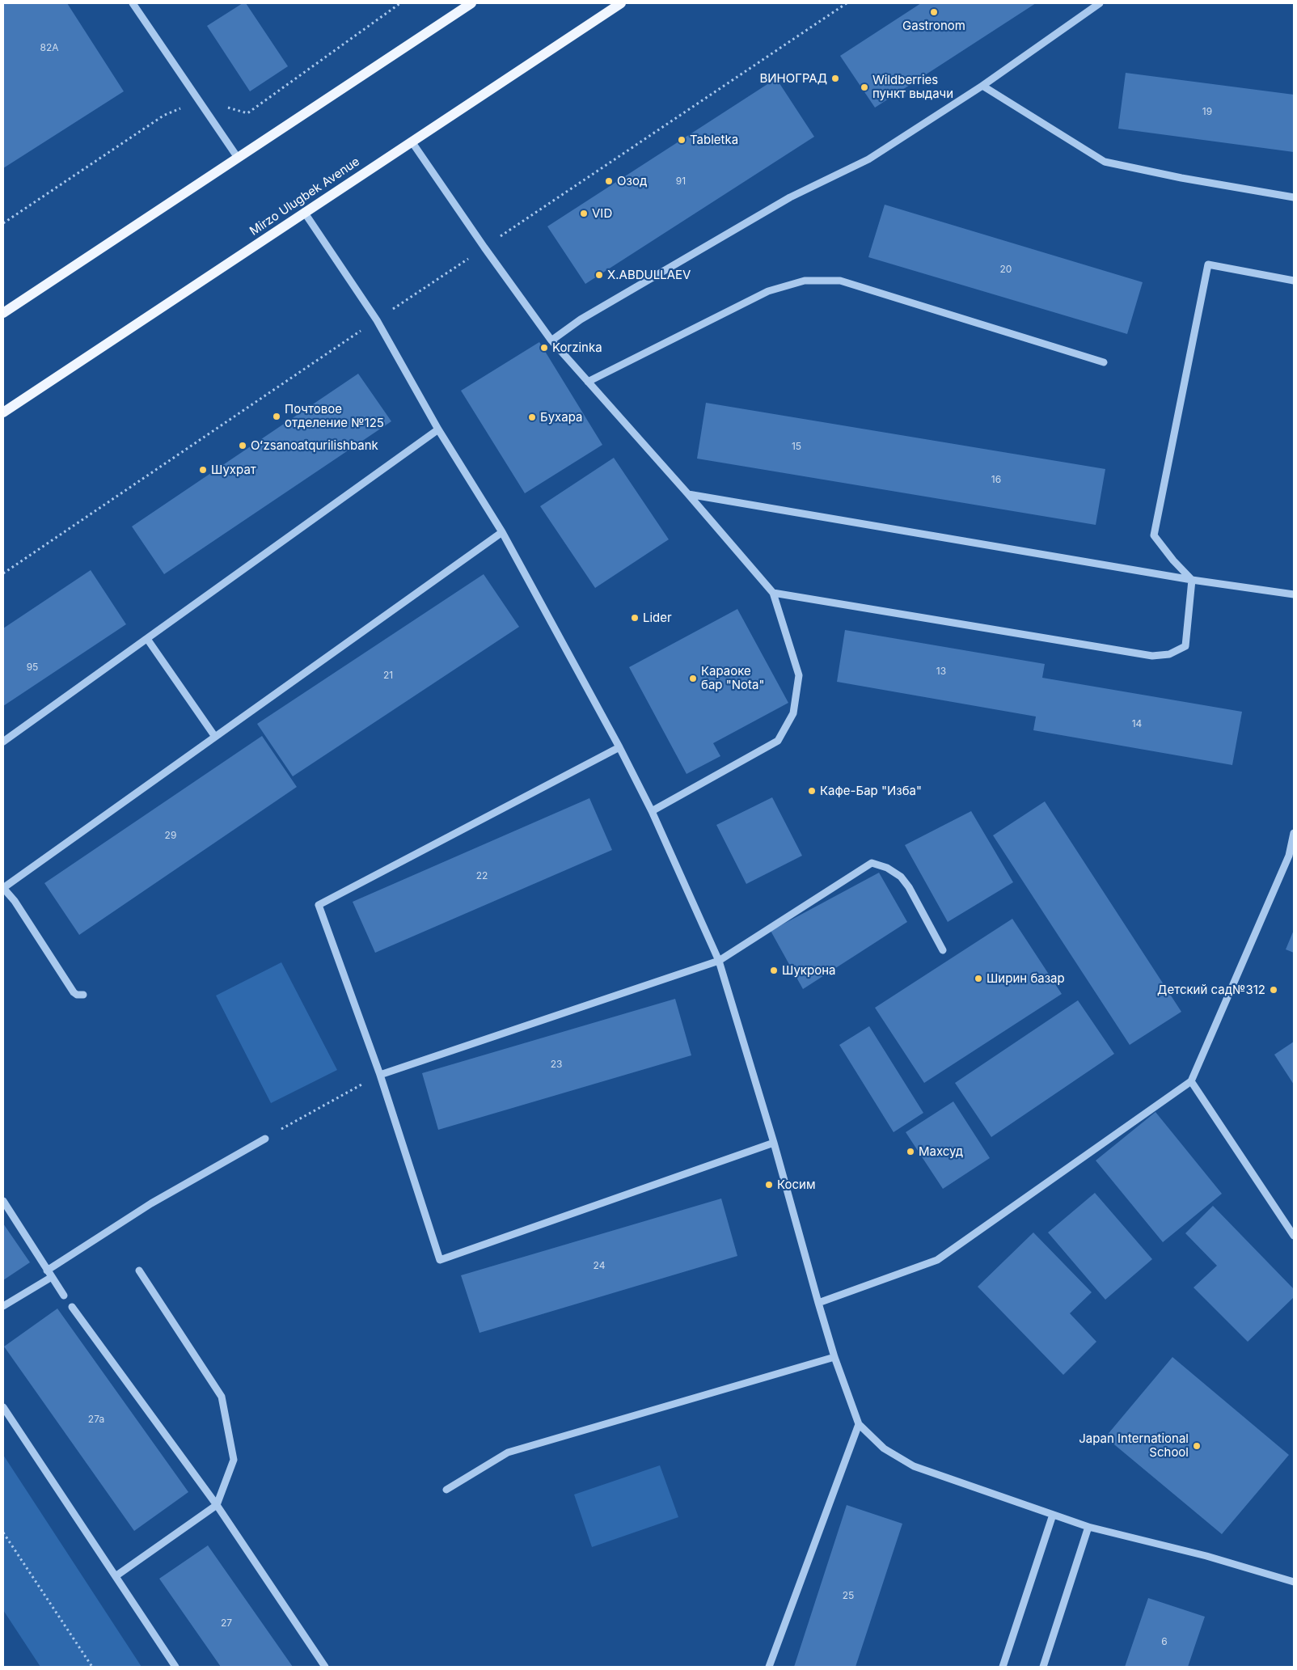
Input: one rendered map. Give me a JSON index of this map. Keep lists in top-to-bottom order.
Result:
{
  "streets": {
    "main road": ["Mirzo Ulugbek Avenue"]
  },
  "places": [
    "Gastronom",
    "ВИНОГРАД",
    "Wildberries пункт выдачи",
    "Tabletka",
    "Озод",
    "VID",
    "X.ABDULLAEV",
    "Korzinka",
    "Почтовое отделение №125",
    "Бухара",
    "Oʻzsanoatqurilishbank",
    "Шухрат",
    "Lider",
    "Караоке бар \"Nota\"",
    "Кафе-Бар \"Изба\"",
    "Шукрона",
    "Ширин базар",
    "Детский сад№312",
    "Махсуд",
    "Косим",
    "Japan International School"
  ],
  "house_numbers": [
    "82А",
    "19",
    "91",
    "20",
    "15",
    "16",
    "95",
    "13",
    "21",
    "14",
    "29",
    "22",
    "23",
    "24",
    "27а",
    "25",
    "27",
    "6"
  ]
}
